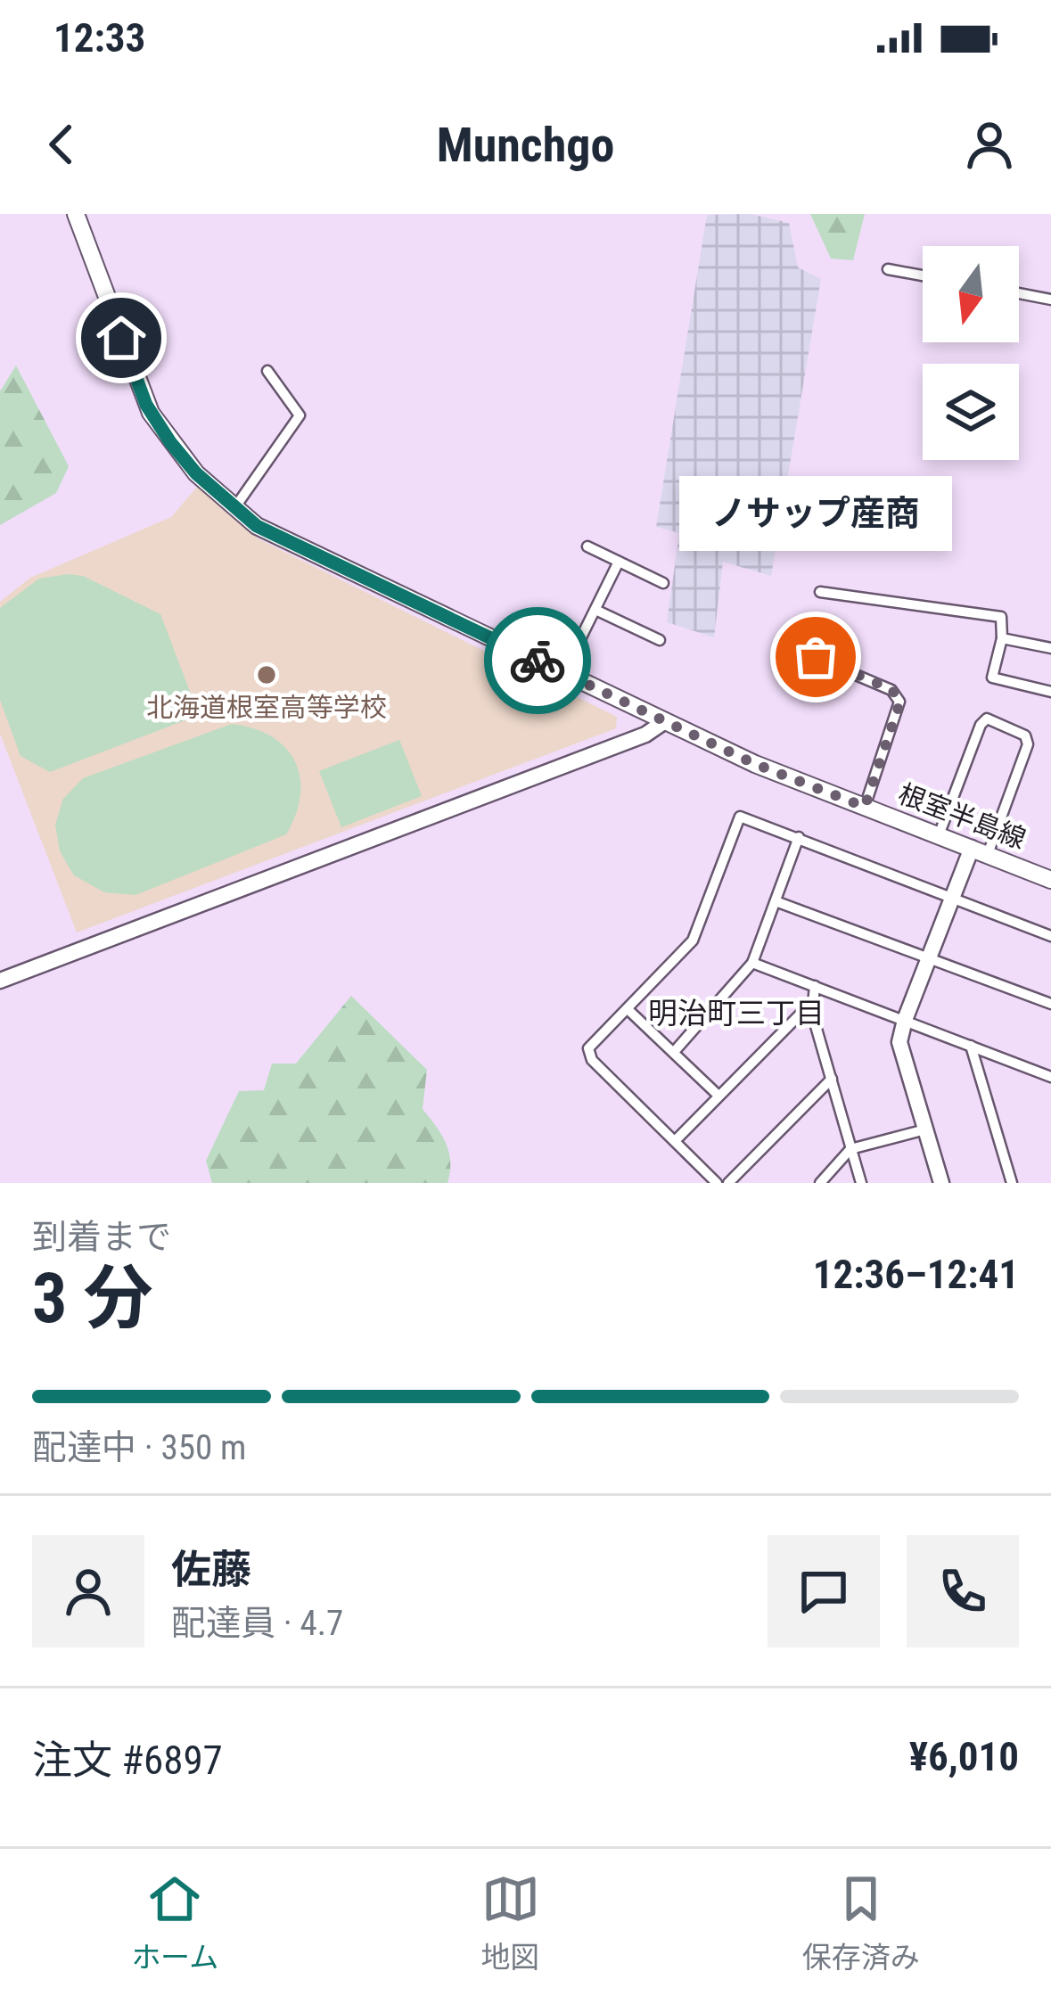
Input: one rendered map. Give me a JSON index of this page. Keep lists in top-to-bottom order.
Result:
{
  "streets": {
    "main road": ["根室半島線"]
  },
  "districts": ["明治町三丁目"],
  "places": ["ノサップ産商", "北海道根室高等学校"],
  "north": "bottom",
  "page": {
    "status": "12:33",
    "header": "Munchgo",
    "bubble": "ノサップ産商",
    "heading": ["3 分", "到着まで", "12:36–12:41"],
    "panel": [
      "佐藤",
      "配達員 · 4.7",
      "注文 #6897",
      "¥6,010"
    ],
    "bar": "配達中 · 350 m",
    "tabs": ["ホーム", "地図", "保存済み"]
  }
}
